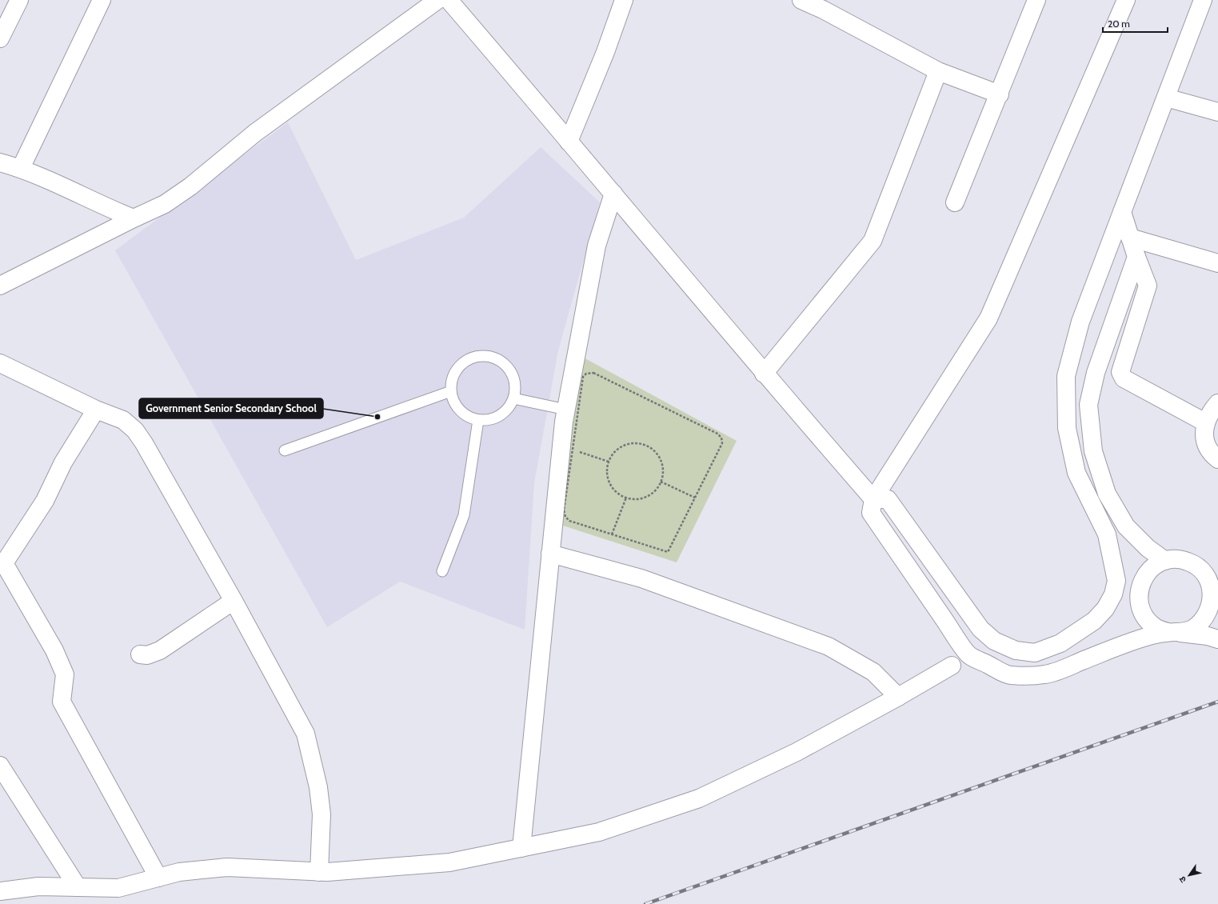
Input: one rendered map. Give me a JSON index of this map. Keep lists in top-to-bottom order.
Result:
{
  "places": ["Government Senior Secondary School"],
  "scale_bar": "20 m",
  "north": "bottom left"
}
